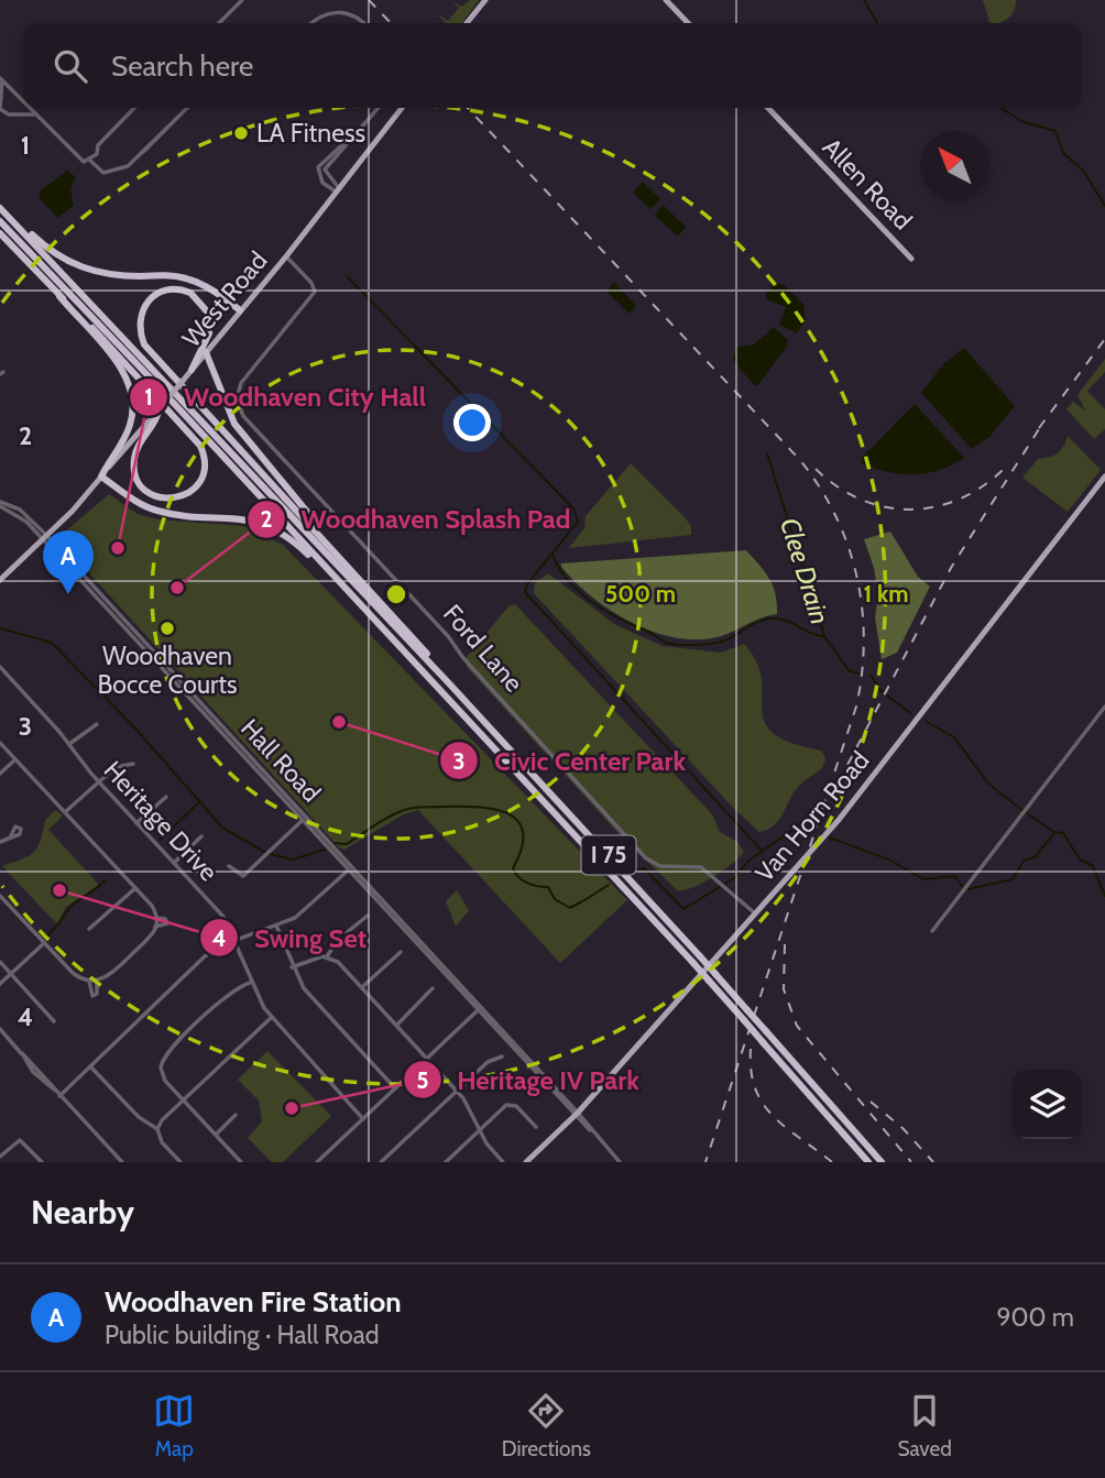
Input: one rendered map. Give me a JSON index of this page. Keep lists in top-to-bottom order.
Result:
{
  "streets": {
    "highway": ["I 75"],
    "main road": ["Allen Road", "West Road", "Van Horn Road"],
    "street": ["Ford Lane", "Hall Road", "Heritage Drive"]
  },
  "crossings": [
    ["West Road", "Ford Lane"],
    ["West Road", "Hall Road"],
    ["Ford Lane", "Van Horn Road"],
    ["Hall Road", "Van Horn Road"]
  ],
  "water": ["Clee Drain"],
  "places": [
    "LA Fitness",
    "Woodhaven City Hall",
    "Woodhaven Splash Pad",
    "Woodhaven Bocce Courts",
    "Civic Center Park",
    "Swing Set",
    "Heritage IV Park"
  ],
  "north": "top left",
  "page": {
    "search": "Search here",
    "pins": "A",
    "heading": "Nearby",
    "list": [
      {
        "mark": "A",
        "name": "Woodhaven Fire Station",
        "note": "Public building · Hall Road",
        "value": "900 m"
      }
    ],
    "nav": ["Map", "Directions", "Saved"]
  },
  "grid": {
    "rows": [
      "1",
      "2",
      "3",
      "4"
    ]
  },
  "rings": ["500 m", "1 km"]
}
